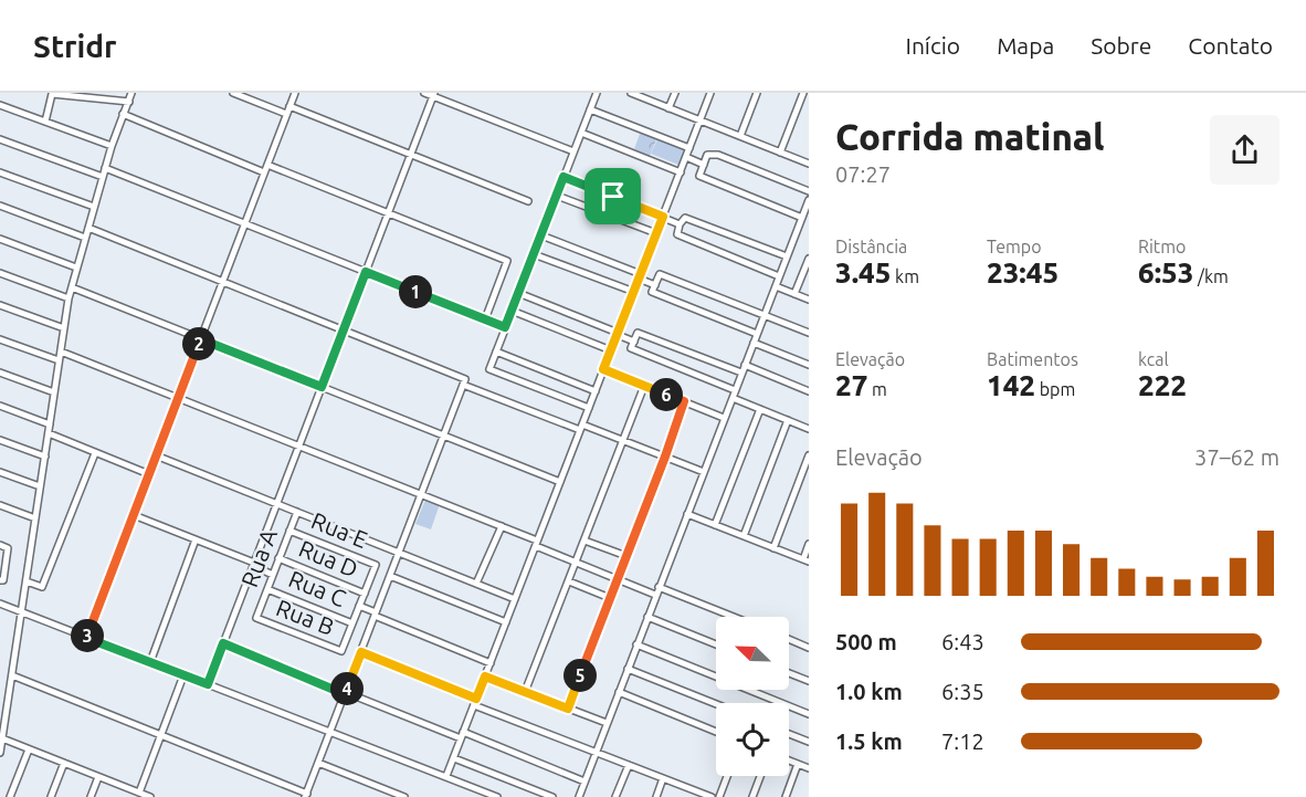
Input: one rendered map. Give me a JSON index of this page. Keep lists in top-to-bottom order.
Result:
{
  "streets": {
    "street": [
      "Rua E",
      "Rua A",
      "Rua D",
      "Rua C",
      "Rua B"
    ]
  },
  "crossings": [
    ["Rua E", "Rua A"],
    ["Rua E", "Rua D"],
    ["Rua A", "Rua D"],
    ["Rua A", "Rua C"],
    ["Rua A", "Rua B"],
    ["Rua C", "Rua B"]
  ],
  "north": "top left",
  "page": {
    "header": "Stridr",
    "nav": [
      "Início",
      "Mapa",
      "Sobre",
      "Contato"
    ],
    "heading": ["Corrida matinal", "07:27"],
    "stats": [
      ["Distância", "3.45 km"],
      ["Tempo", "23:45"],
      ["Ritmo", "6:53 /km"],
      ["Elevação", "27 m"],
      ["Batimentos", "142 bpm"],
      ["kcal", "222"]
    ],
    "pins": [
      "1",
      "2",
      "6",
      "3",
      "5",
      "4"
    ],
    "chart": ["Elevação", "37–62 m"],
    "list": [
      {
        "name": "500 m",
        "note": "6:43"
      },
      {
        "name": "1.0 km",
        "note": "6:35"
      },
      {
        "name": "1.5 km",
        "note": "7:12"
      }
    ]
  }
}
